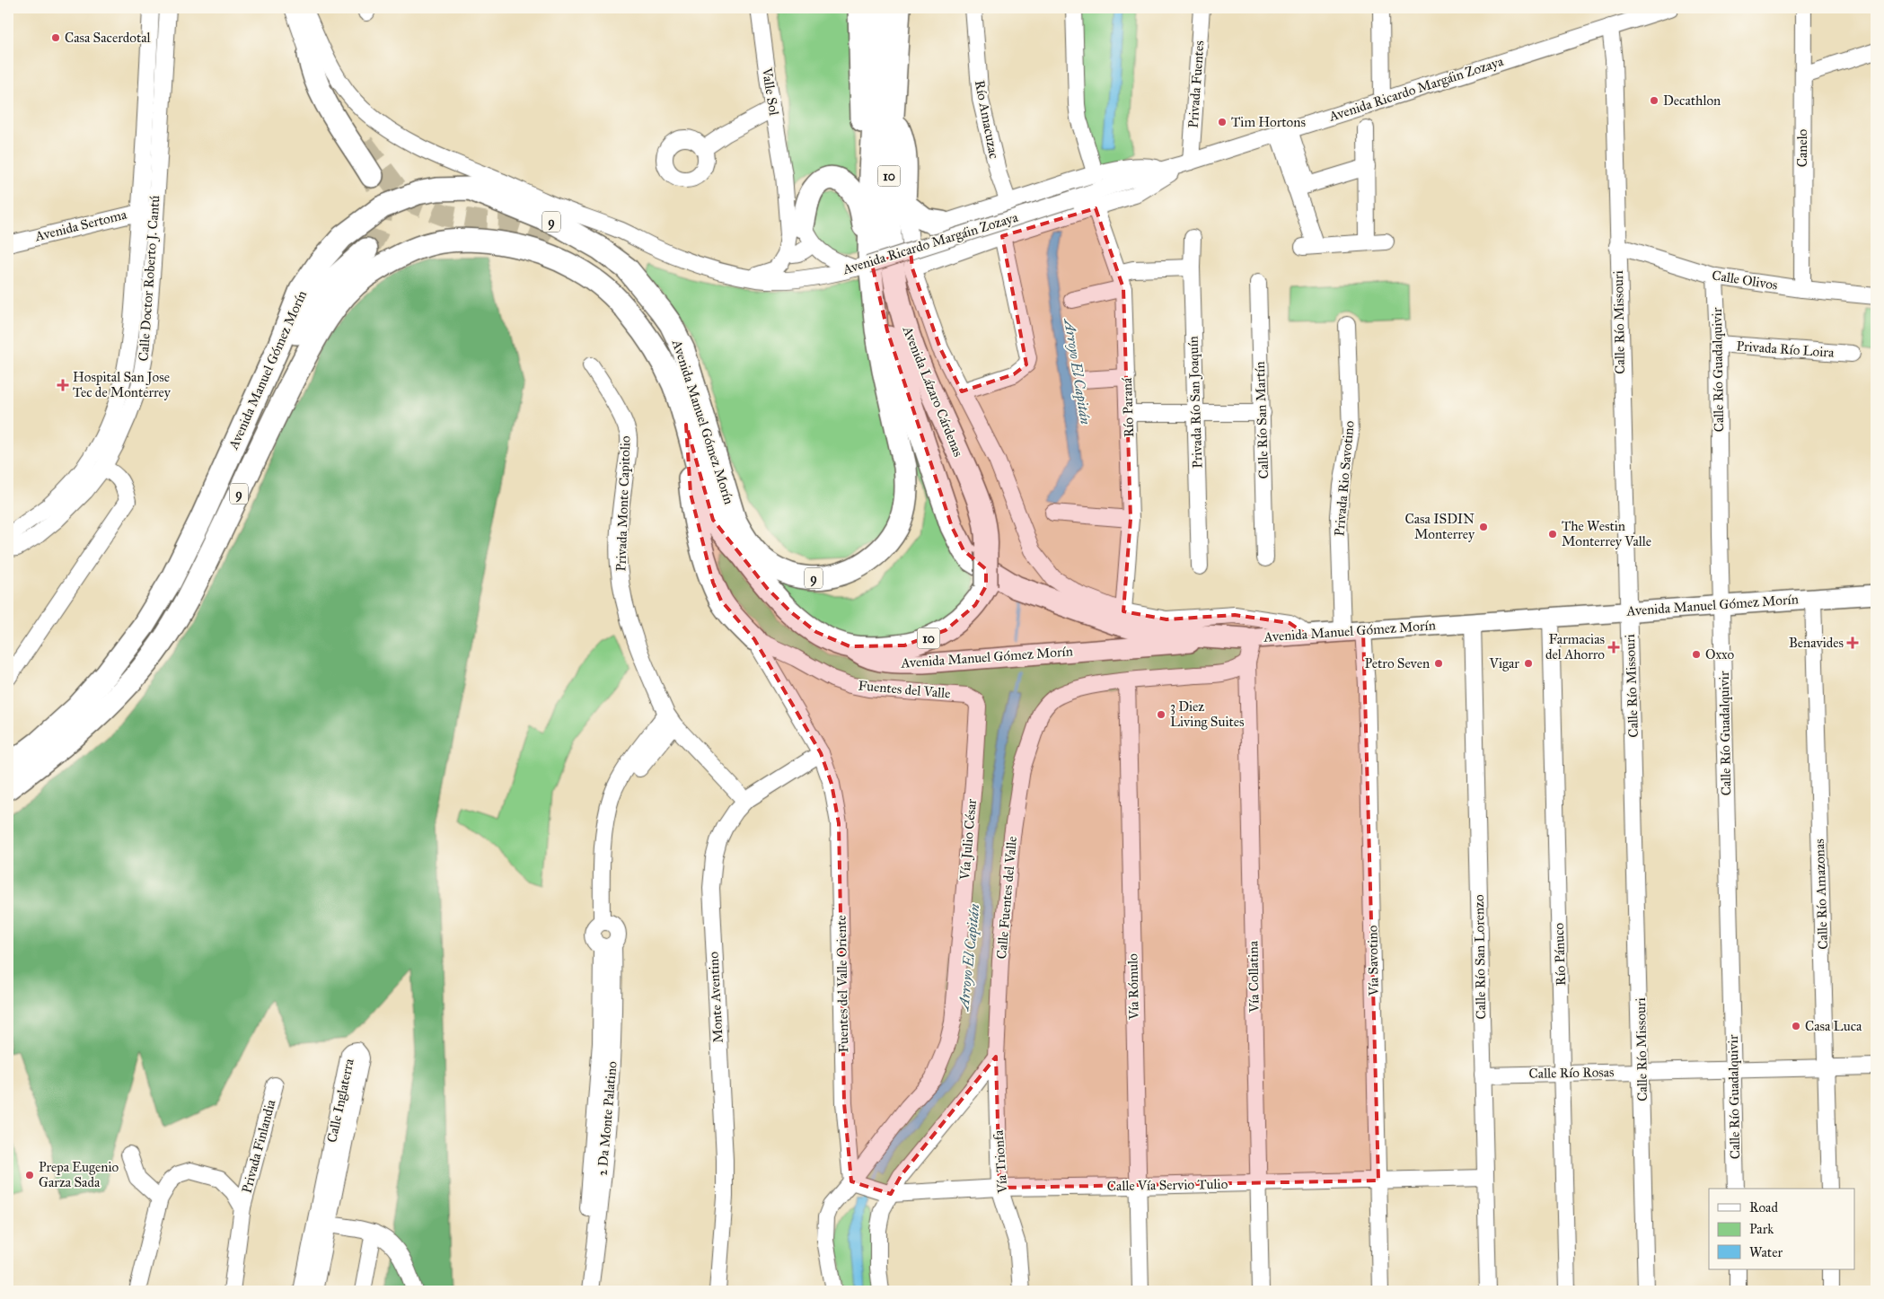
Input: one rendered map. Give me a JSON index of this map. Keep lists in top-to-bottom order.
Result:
{
  "streets": {
    "highway": [
      "10",
      "9",
      "Avenida Manuel Gómez Morín",
      "Avenida Lázaro Cárdenas"
    ],
    "street": [
      "Privada Fuentes",
      "Avenida Ricardo Margáin Zozaya",
      "Valle Sol",
      "Río Amacuzac",
      "Canelo",
      "Avenida Sertoma",
      "Calle Doctor Roberto J. Cantú",
      "Calle Olivos",
      "Calle Río Missouri",
      "Privada Río Loira",
      "Calle Río Guadalquivir",
      "Privada Río San Joaquín",
      "Río Paraná",
      "Calle Río San Martín",
      "Privada Rio Savotino",
      "Privada Monte Capitolio",
      "Fuentes del Valle",
      "Vía Julio César",
      "Calle Río Amazonas",
      "Calle Fuentes del Valle",
      "Río Pánuco",
      "Calle Río San Lorenzo",
      "Vía Savotino",
      "Vía Collatina",
      "Fuentes del Valle Oriente",
      "Vía Rómulo",
      "Monte Aventino",
      "Calle Río Rosas",
      "Calle Inglaterra",
      "2 Da Monte Palatino",
      "Privada Finlandia",
      "Vía Trionfa",
      "Calle Vía Servio Tulio"
    ]
  },
  "crossings": [
    ["Privada Fuentes", "Avenida Ricardo Margáin Zozaya"],
    ["Avenida Ricardo Margáin Zozaya", "Río Amacuzac"],
    ["Avenida Ricardo Margáin Zozaya", "10"],
    ["Avenida Ricardo Margáin Zozaya", "Calle Río Missouri"],
    ["Avenida Ricardo Margáin Zozaya", "Avenida Manuel Gómez Morín"],
    ["Canelo", "Calle Olivos"],
    ["10", "Avenida Manuel Gómez Morín"],
    ["Avenida Sertoma", "Calle Doctor Roberto J. Cantú"],
    ["Calle Olivos", "Calle Río Missouri"],
    ["Calle Olivos", "Calle Río Guadalquivir"],
    ["Calle Río Missouri", "Avenida Manuel Gómez Morín"],
    ["Calle Río Missouri", "Calle Río Rosas"],
    ["Privada Río Loira", "Calle Río Guadalquivir"],
    ["Avenida Manuel Gómez Morín", "Calle Río Guadalquivir"],
    ["Avenida Manuel Gómez Morín", "Avenida Lázaro Cárdenas"],
    ["Avenida Manuel Gómez Morín", "Privada Rio Savotino"],
    ["Avenida Manuel Gómez Morín", "Calle Río Amazonas"],
    ["Avenida Manuel Gómez Morín", "Río Pánuco"],
    ["Avenida Manuel Gómez Morín", "Calle Río San Lorenzo"],
    ["Avenida Manuel Gómez Morín", "Vía Savotino"],
    ["Calle Río Guadalquivir", "Calle Río Rosas"],
    ["Privada Monte Capitolio", "Monte Aventino"],
    ["Fuentes del Valle", "Vía Julio César"],
    ["Fuentes del Valle", "Fuentes del Valle Oriente"],
    ["Vía Julio César", "Fuentes del Valle Oriente"],
    ["Vía Julio César", "Calle Vía Servio Tulio"],
    ["Calle Río Amazonas", "Calle Río Rosas"],
    ["Calle Fuentes del Valle", "Vía Collatina"],
    ["Calle Fuentes del Valle", "Vía Rómulo"],
    ["Calle Fuentes del Valle", "Vía Trionfa"],
    ["Río Pánuco", "Calle Río Rosas"],
    ["Calle Río San Lorenzo", "Calle Río Rosas"],
    ["Calle Río San Lorenzo", "Calle Vía Servio Tulio"],
    ["Vía Savotino", "Calle Vía Servio Tulio"],
    ["Vía Collatina", "Calle Vía Servio Tulio"],
    ["Fuentes del Valle Oriente", "Monte Aventino"],
    ["Fuentes del Valle Oriente", "Calle Vía Servio Tulio"],
    ["Vía Rómulo", "Calle Vía Servio Tulio"],
    ["Vía Trionfa", "Calle Vía Servio Tulio"]
  ],
  "water": ["Arroyo El Capitán"],
  "places": {
    "other": [
      "Casa Sacerdotal",
      "Decathlon",
      "Tim Hortons",
      "Casa ISDIN Monterrey",
      "The Westin Monterrey Valle",
      "Oxxo",
      "Petro Seven",
      "Vigar",
      "3 Diez Living Suites",
      "Casa Luca",
      "Prepa Eugenio Garza Sada"
    ],
    "health": ["Hospital San Jose Tec de Monterrey", "Benavides", "Farmacias del Ahorro"]
  },
  "legend": ["Road", "Park", "Water"]
}
